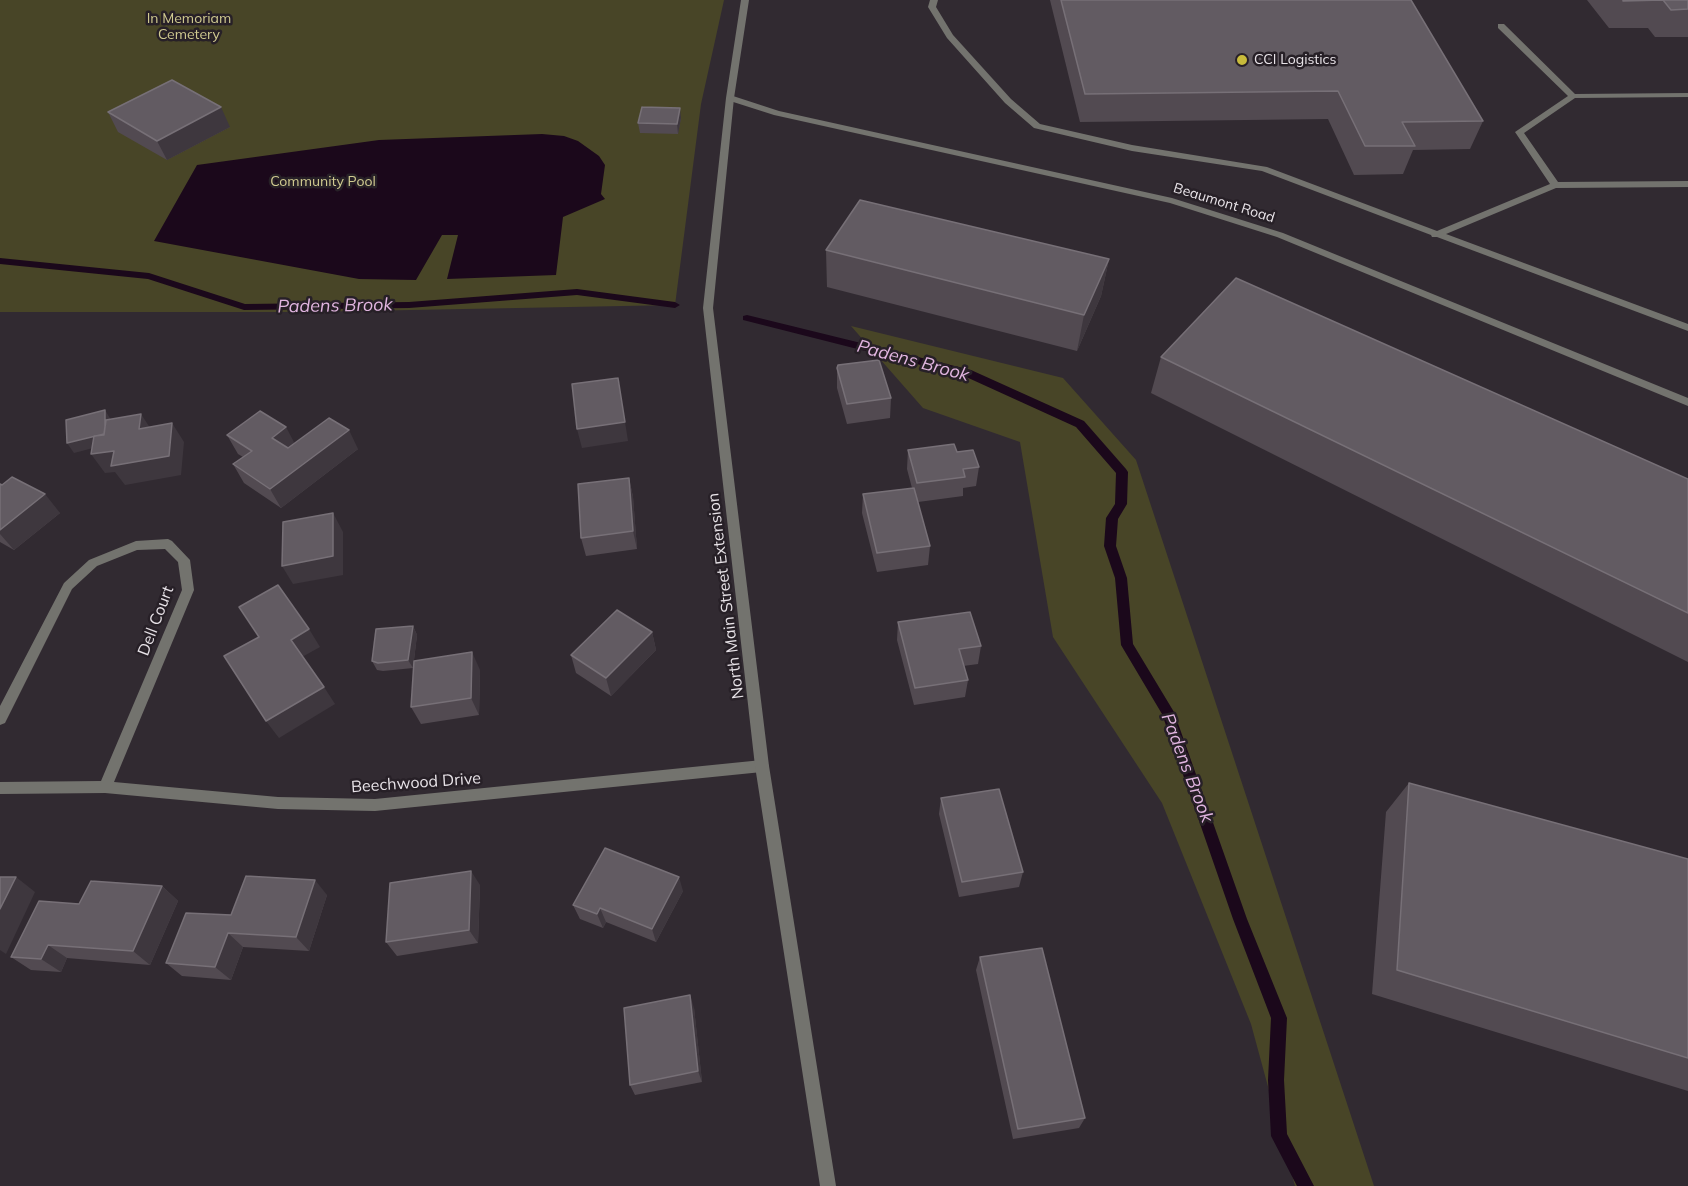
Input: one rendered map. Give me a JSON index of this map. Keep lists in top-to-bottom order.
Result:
{
  "streets": {
    "street": [
      "Beaumont Road",
      "North Main Street Extension",
      "Dell Court",
      "Beechwood Drive"
    ]
  },
  "crossings": [
    ["Beaumont Road", "North Main Street Extension"],
    ["North Main Street Extension", "Beechwood Drive"],
    ["Dell Court", "Beechwood Drive"]
  ],
  "water": ["Padens Brook"],
  "parks": ["In Memoriam Cemetery", "Community Pool"],
  "places": ["CCI Logistics"]
}
